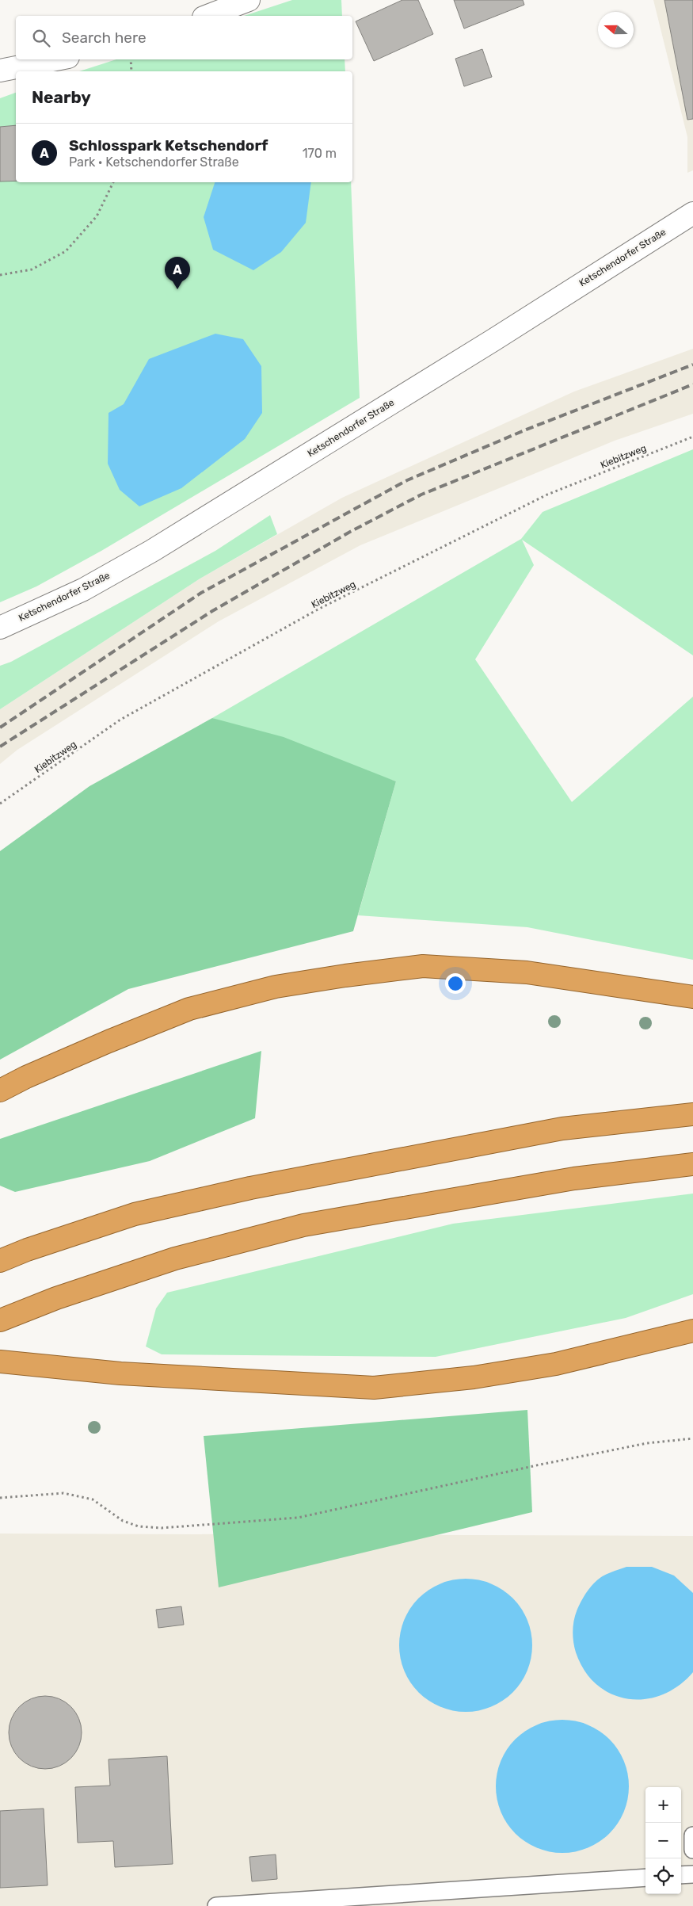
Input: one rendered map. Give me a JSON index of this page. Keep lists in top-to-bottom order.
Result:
{
  "streets": {
    "street": ["Ketschendorfer Straße"],
    "path": ["Kiebitzweg"]
  },
  "north": "left",
  "page": {
    "search": "Search here",
    "heading": "Nearby",
    "list": [
      {
        "mark": "A",
        "name": "Schlosspark Ketschendorf",
        "note": "Park · Ketschendorfer Straße",
        "value": "170 m"
      }
    ],
    "pins": "A",
    "map_buttons": ["+", "−"]
  }
}
